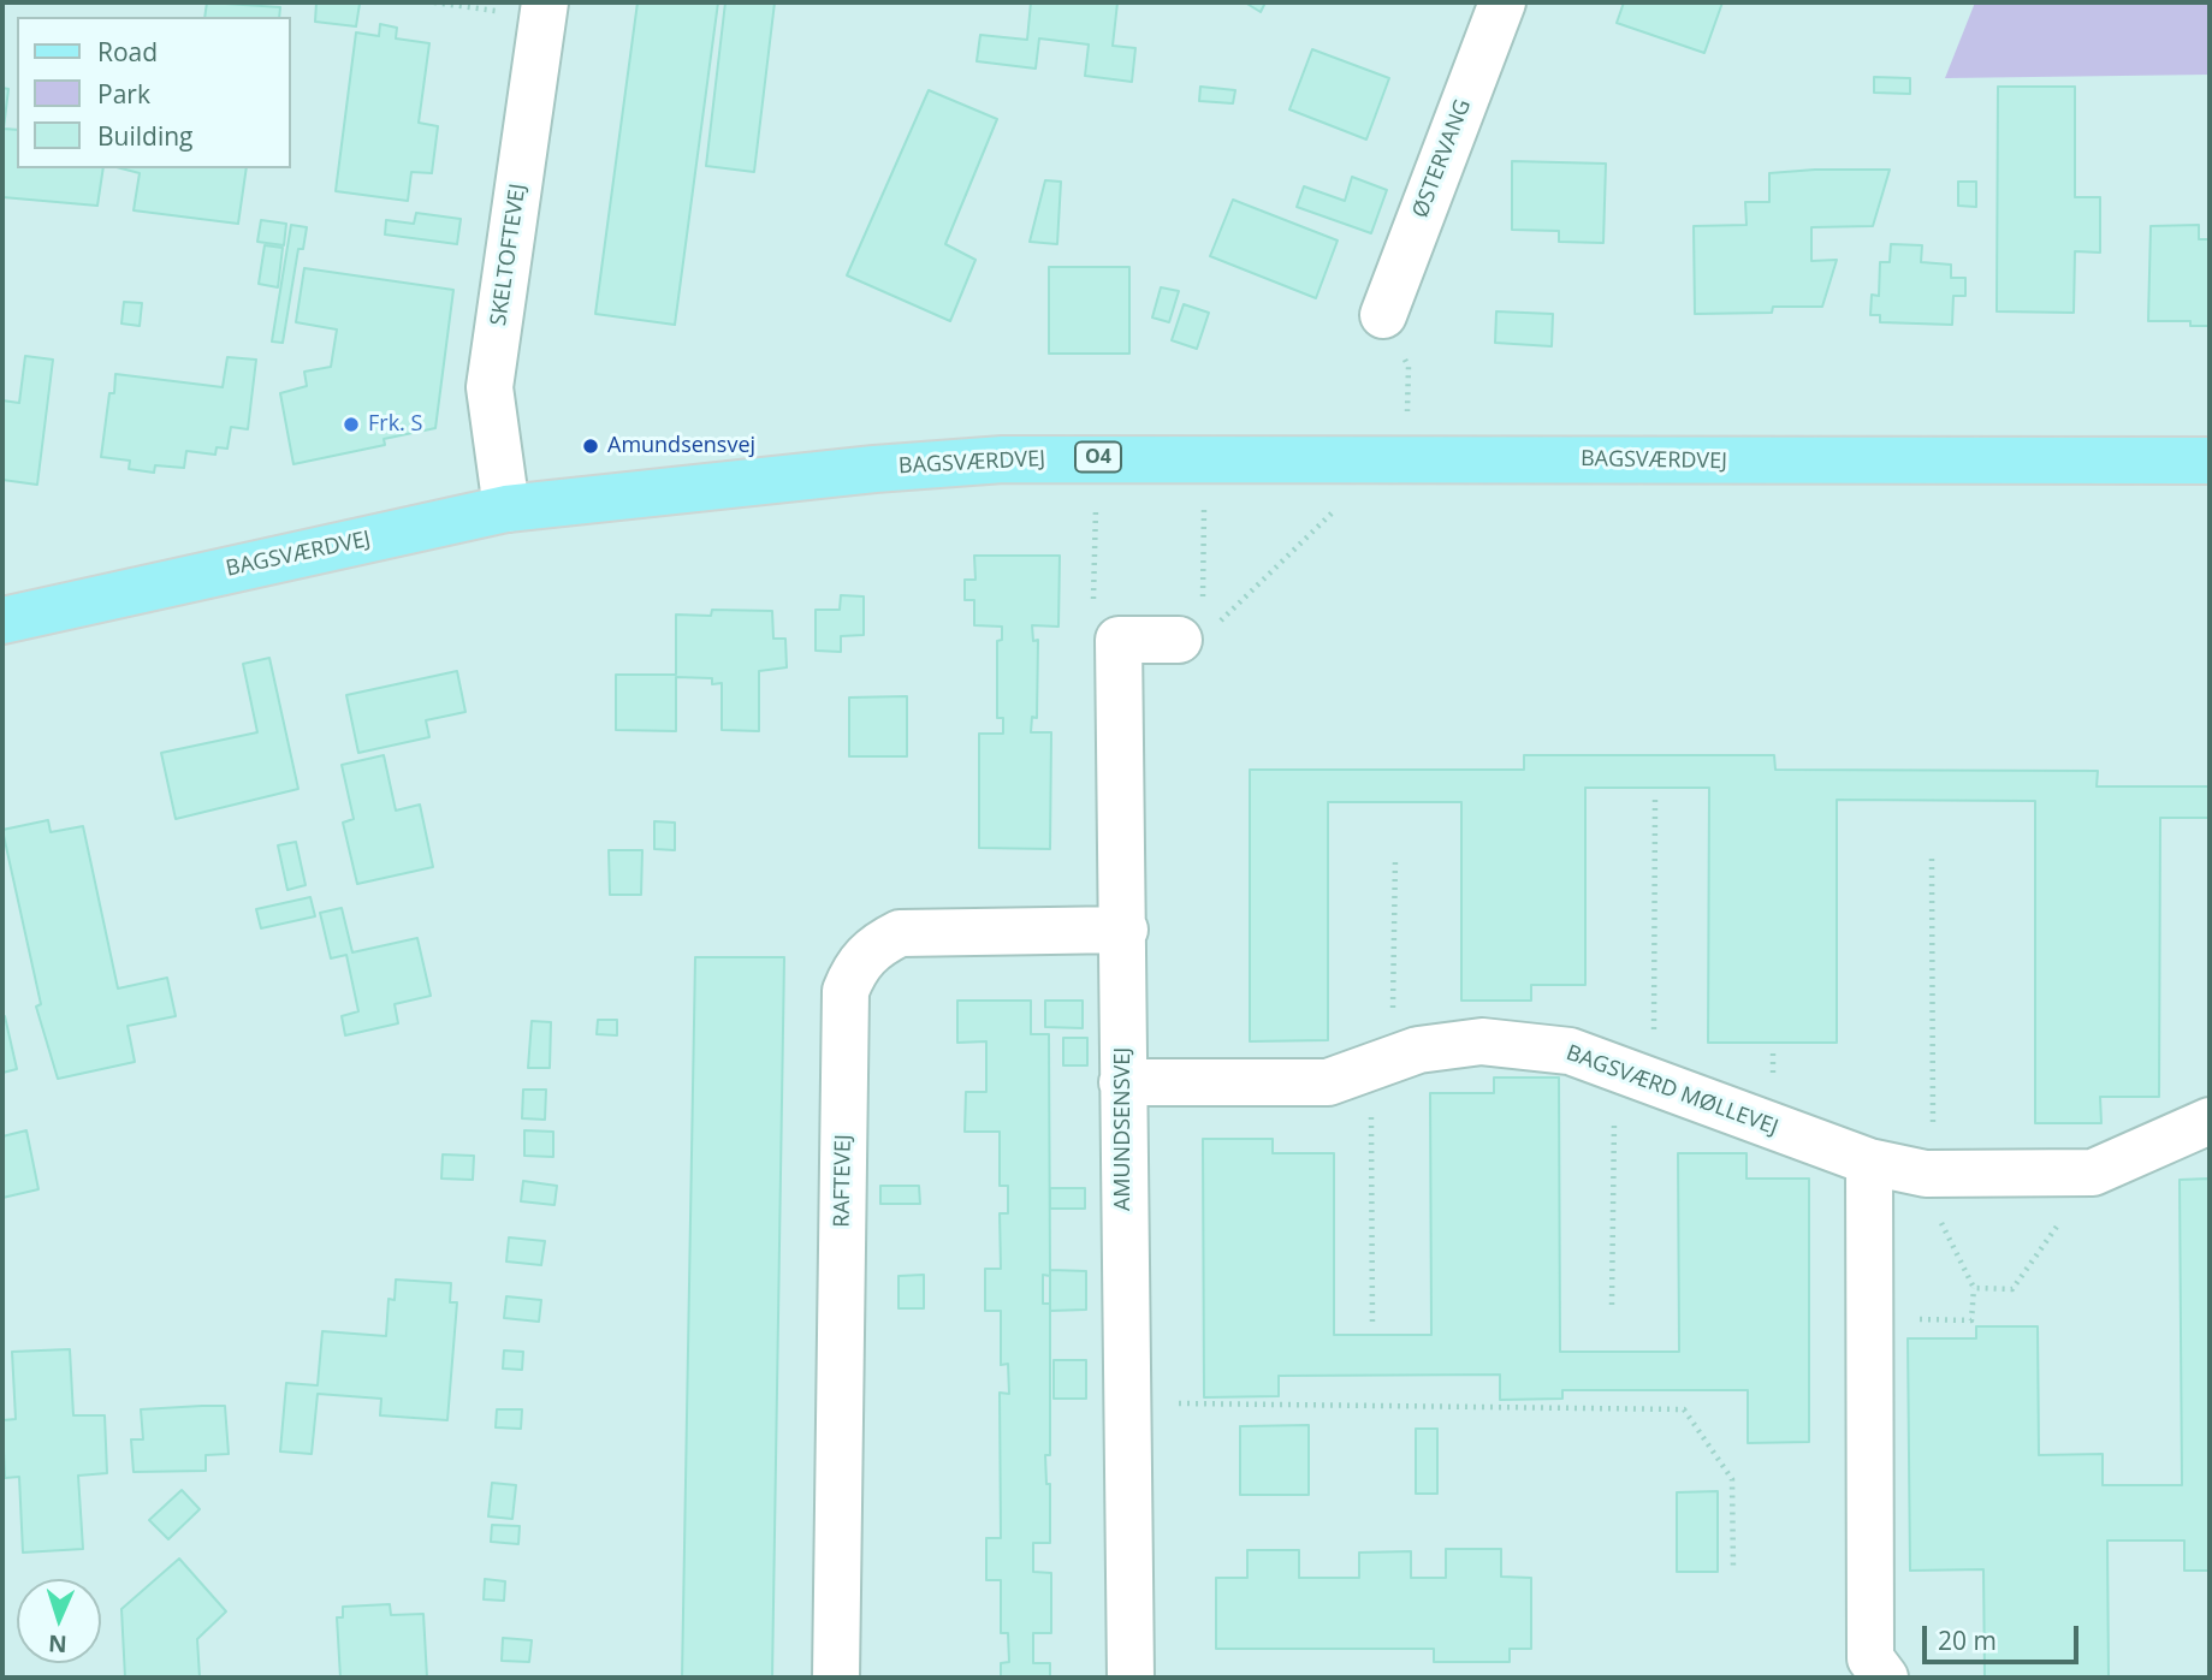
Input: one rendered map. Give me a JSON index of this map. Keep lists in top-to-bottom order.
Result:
{
  "streets": {
    "main road": ["O4", "BAGSVÆRDVEJ"],
    "street": [
      "ØSTERVANG",
      "SKELTOFTEVEJ",
      "BAGSVÆRD MØLLEVEJ",
      "AMUNDSENSVEJ",
      "RAFTEVEJ"
    ]
  },
  "crossings": [
    ["SKELTOFTEVEJ", "BAGSVÆRDVEJ"],
    ["BAGSVÆRD MØLLEVEJ", "AMUNDSENSVEJ"],
    ["AMUNDSENSVEJ", "RAFTEVEJ"]
  ],
  "places": ["Frk. S", "Amundsensvej"],
  "legend": ["Road", "Park", "Building"],
  "scale_bar": "20 m",
  "north": "bottom"
}
